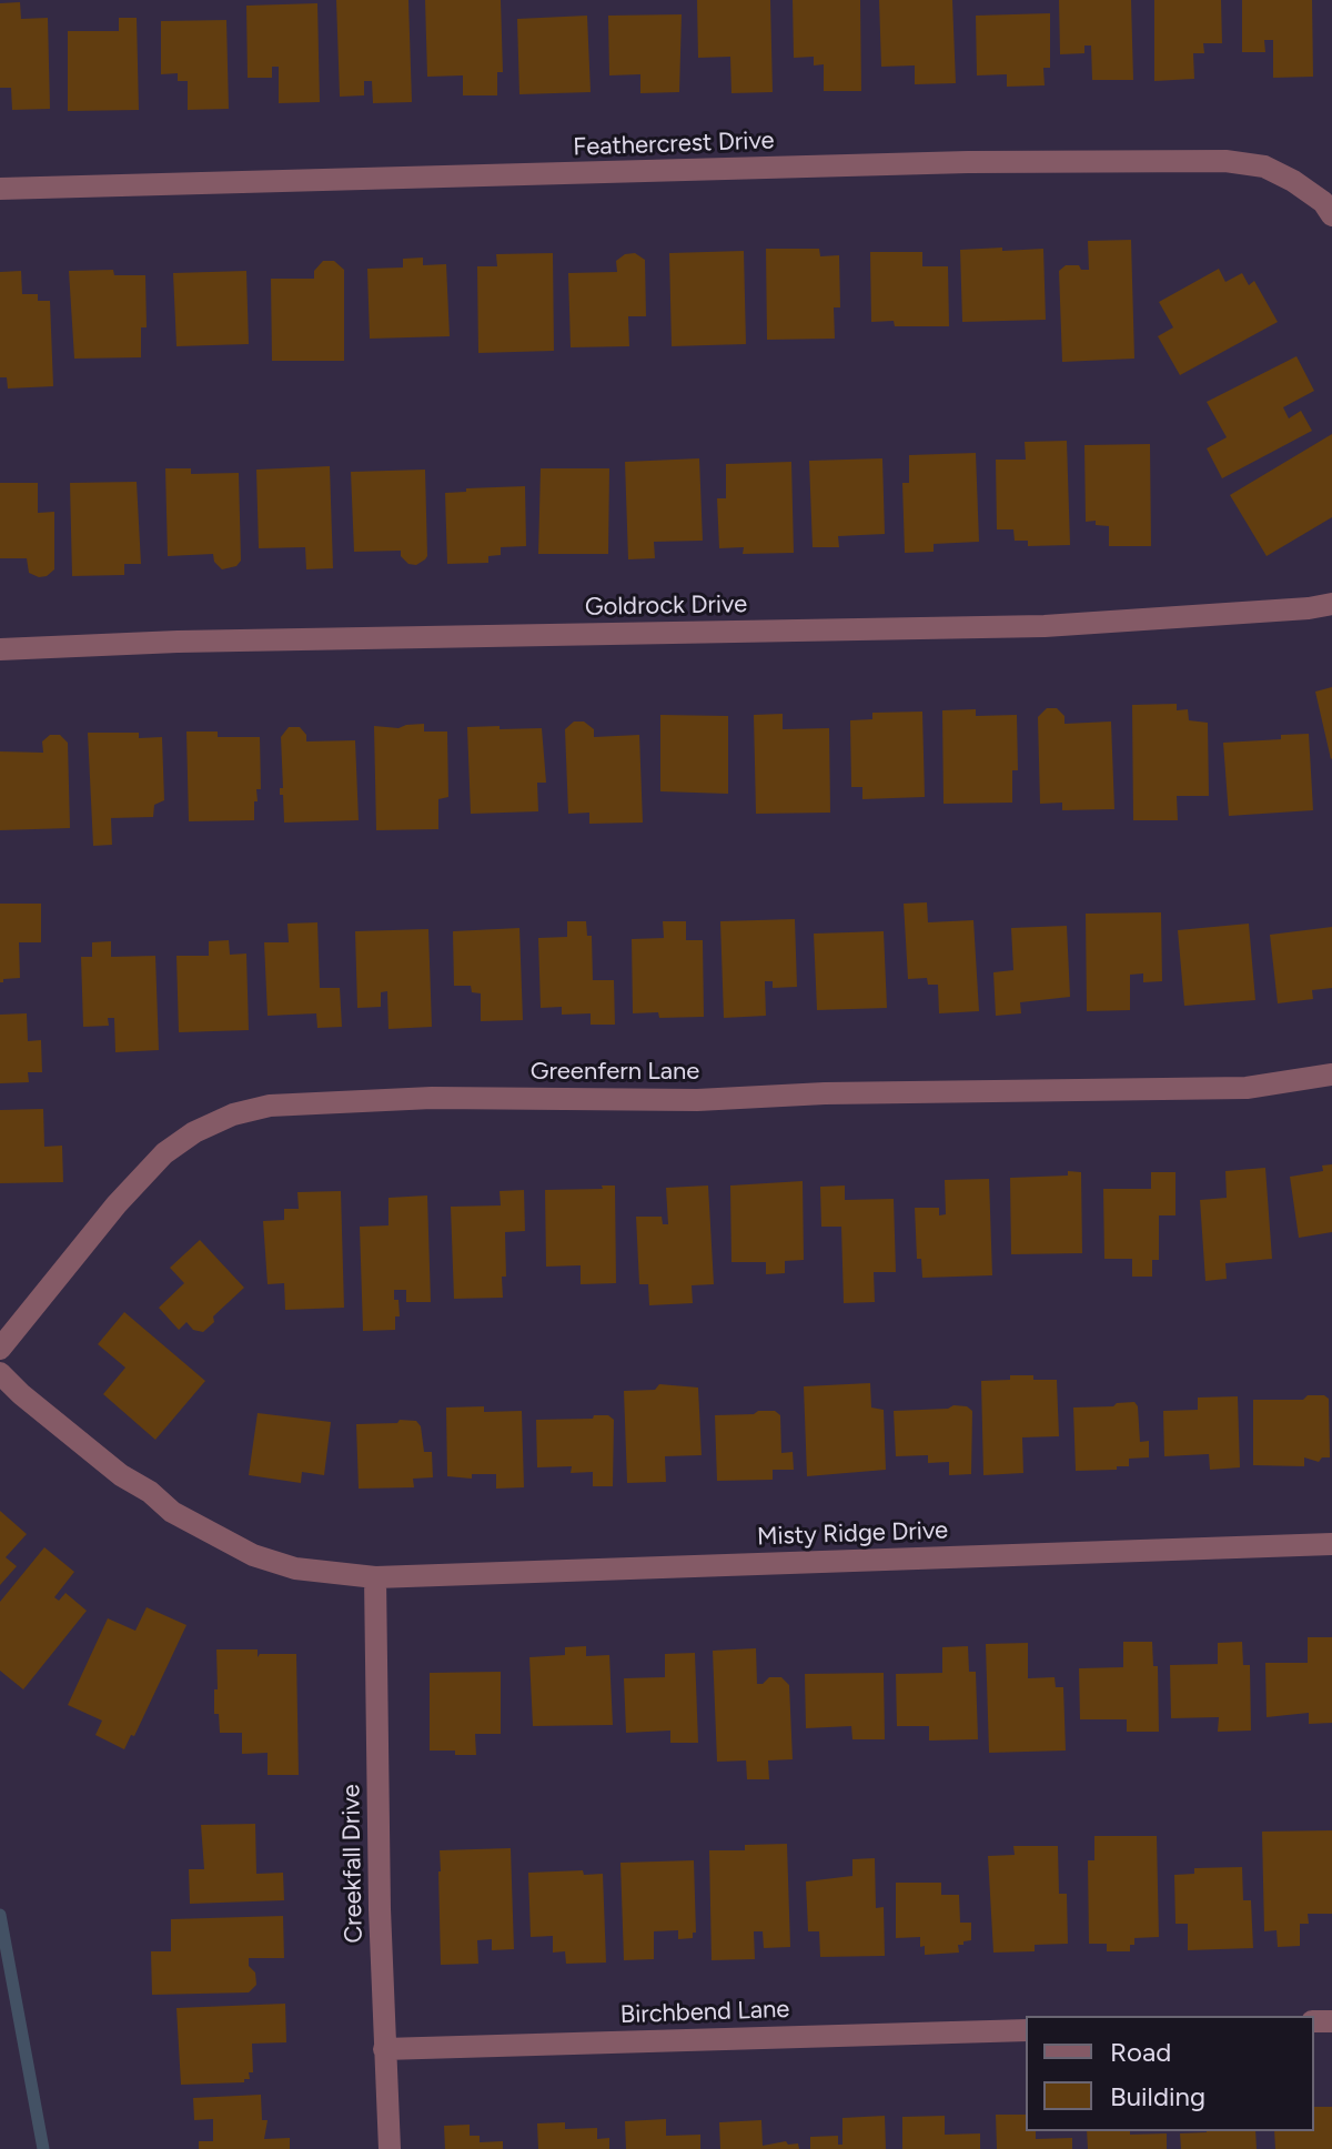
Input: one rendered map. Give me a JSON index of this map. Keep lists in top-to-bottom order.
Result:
{
  "streets": {
    "street": [
      "Feathercrest Drive",
      "Goldrock Drive",
      "Greenfern Lane",
      "Misty Ridge Drive",
      "Creekfall Drive",
      "Birchbend Lane"
    ]
  },
  "crossings": [
    ["Misty Ridge Drive", "Creekfall Drive"],
    ["Creekfall Drive", "Birchbend Lane"]
  ],
  "legend": ["Road", "Building"]
}
